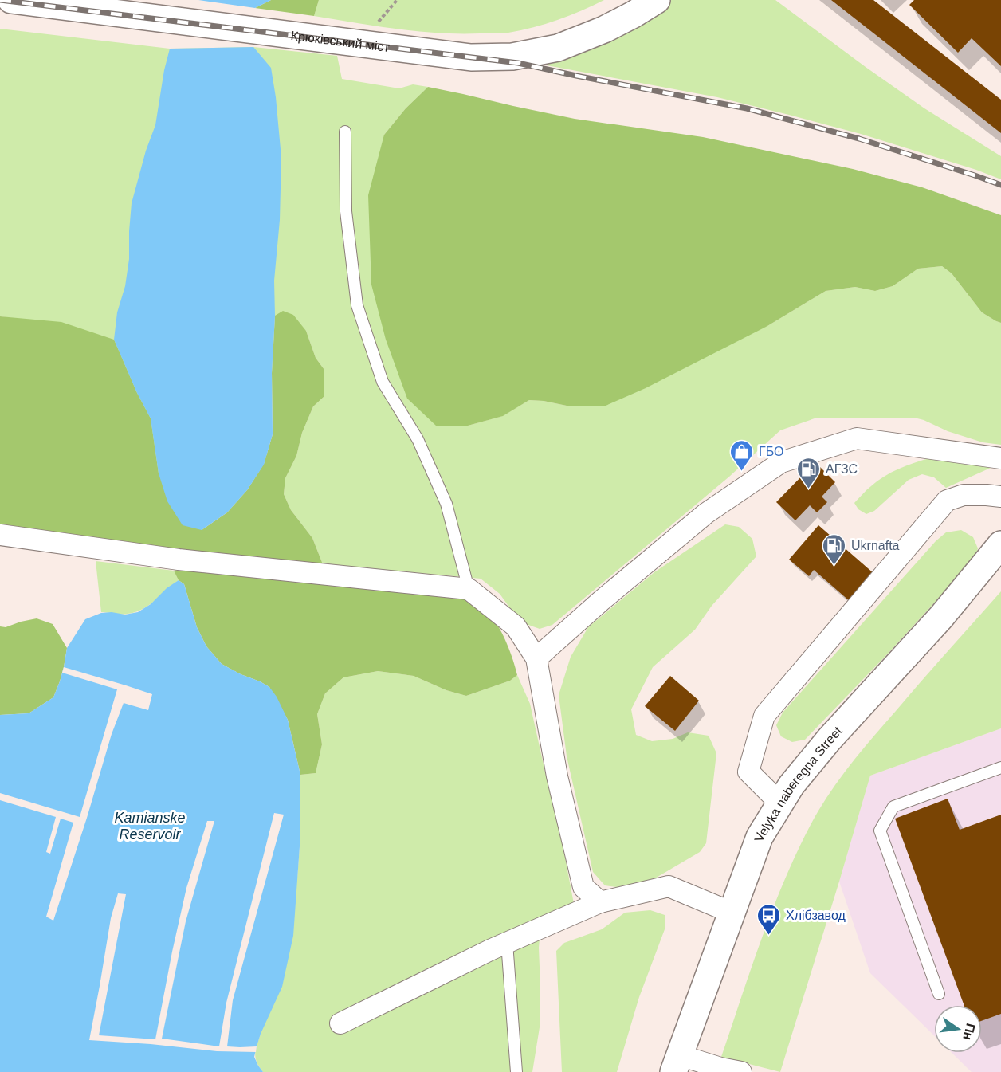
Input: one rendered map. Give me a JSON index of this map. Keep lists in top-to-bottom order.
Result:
{
  "streets": {
    "main road": ["Крюківський міст", "Velyka naberegna Street"]
  },
  "water": ["Kamianske Reservoir"],
  "places": {
    "shop": ["ГБО"],
    "fuel station": ["АГЗС", "Ukrnafta"],
    "bus stop": ["Хлібзавод"]
  },
  "north": "right"
}
